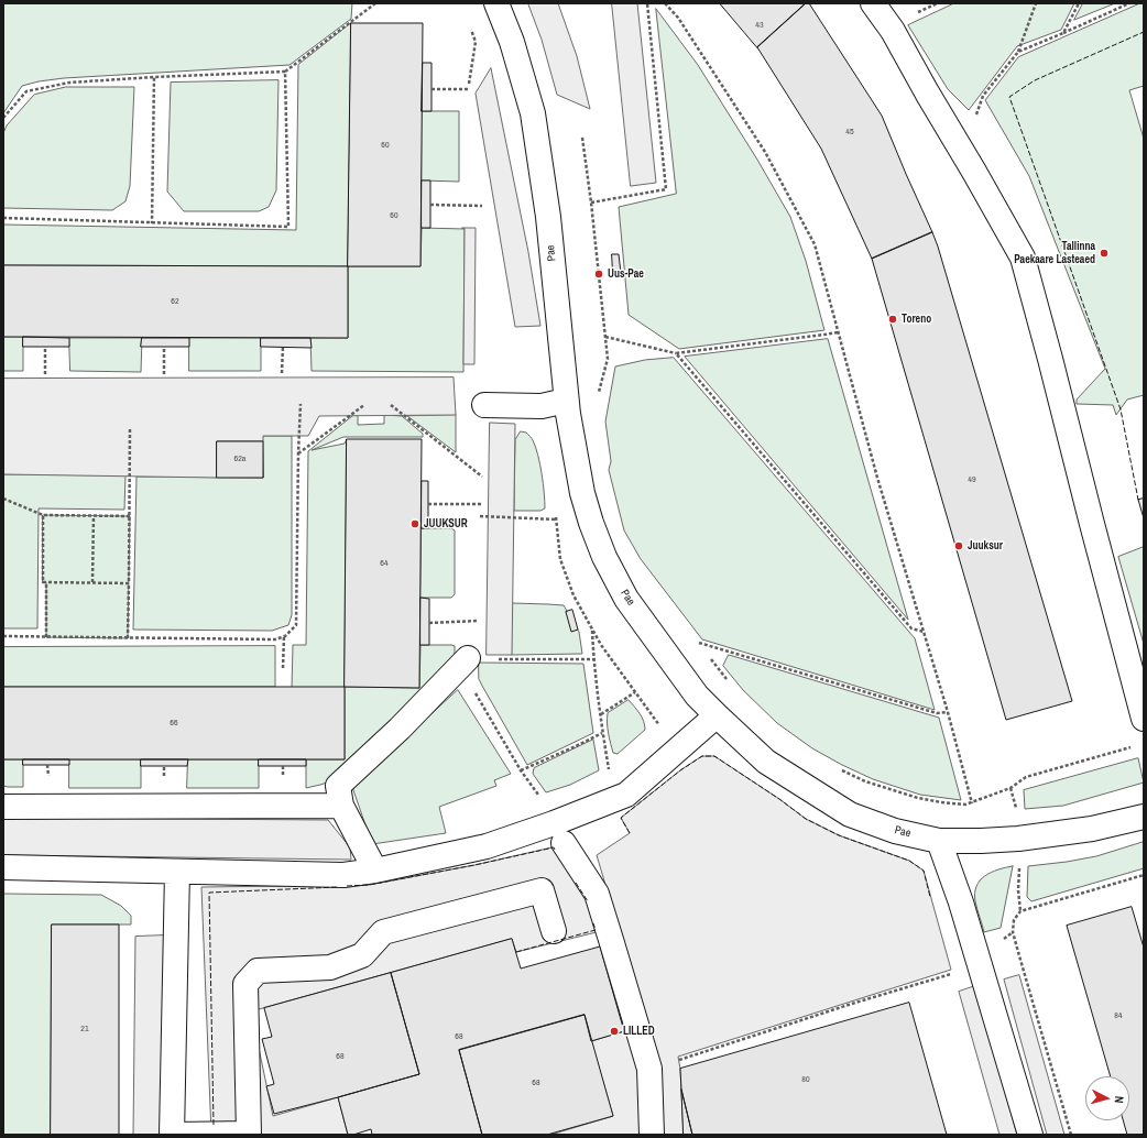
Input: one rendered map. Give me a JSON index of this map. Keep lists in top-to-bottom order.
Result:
{
  "streets": {
    "street": ["Pae"]
  },
  "places": [
    "Tallinna Paekaare Lasteaed",
    "Uus-Pae",
    "Toreno",
    "JUUKSUR",
    "Juuksur",
    "LILLED"
  ],
  "house_numbers": [
    "43",
    "45",
    "60",
    "60",
    "62",
    "62a",
    "49",
    "64",
    "66",
    "84",
    "21",
    "68",
    "68",
    "80",
    "68"
  ],
  "north": "right"
}
